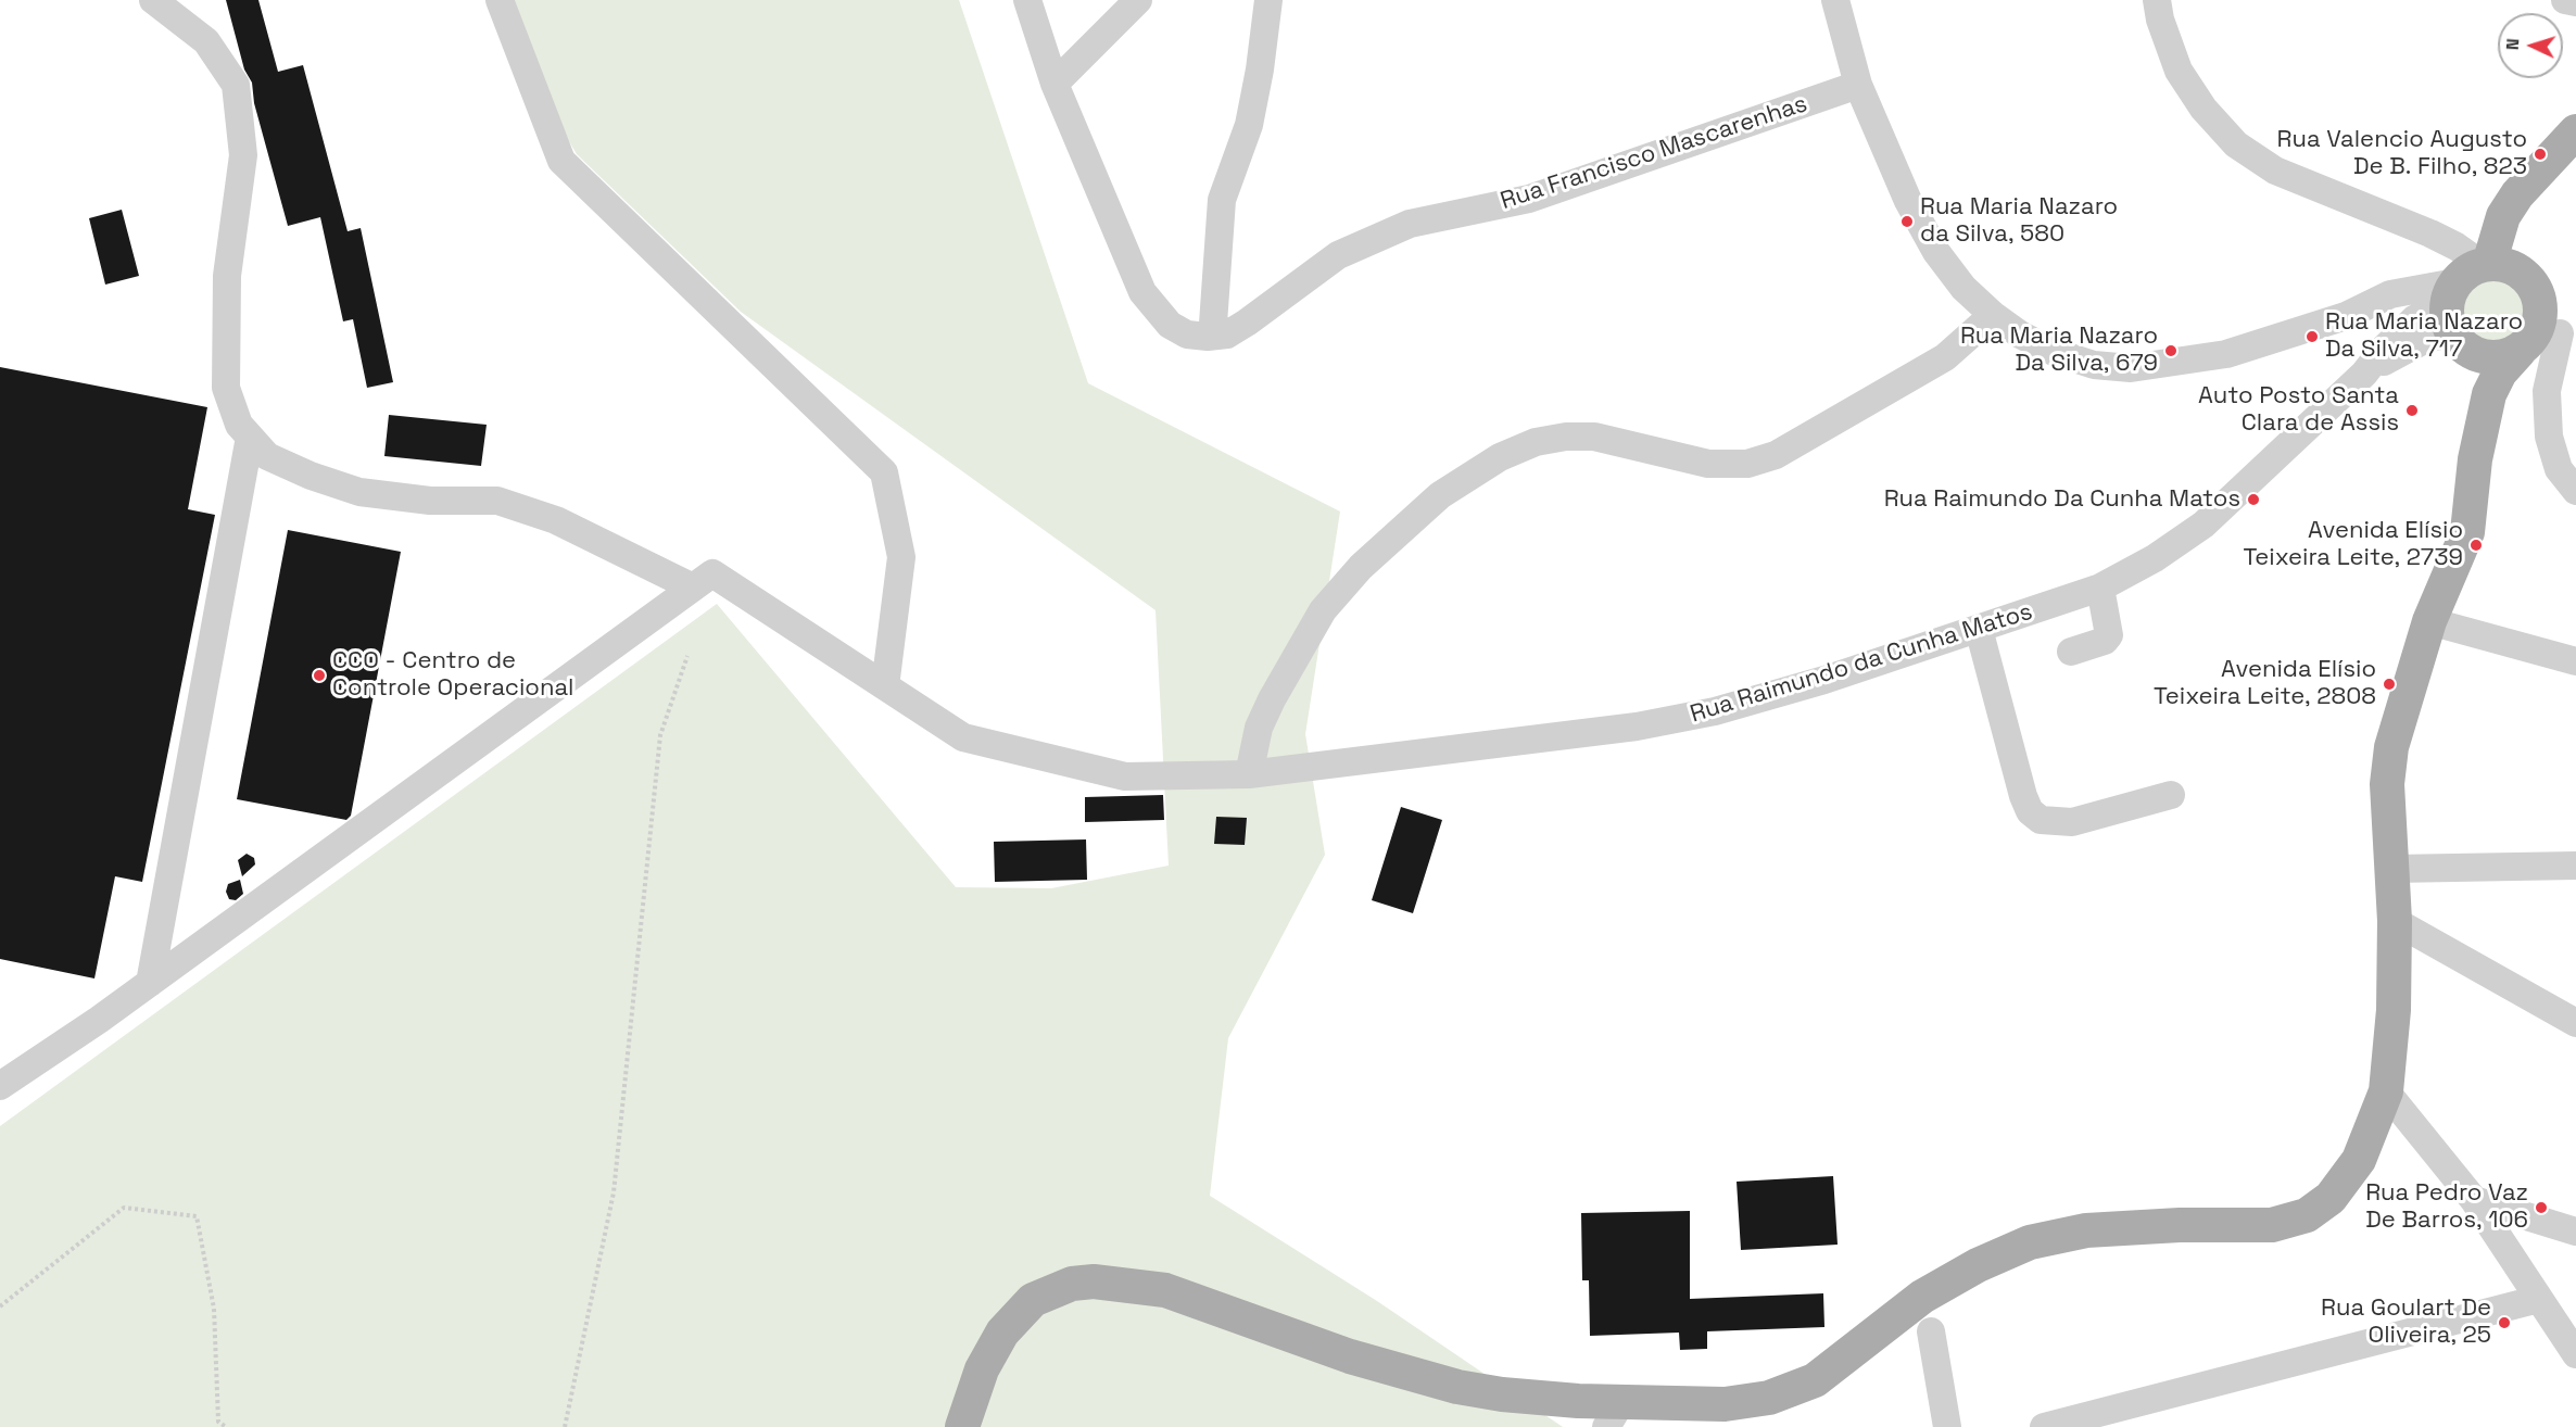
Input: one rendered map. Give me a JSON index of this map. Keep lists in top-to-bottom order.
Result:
{
  "streets": {
    "street": ["Rua Francisco Mascarenhas", "Rua Raimundo da Cunha Matos"]
  },
  "places": [
    "Rua Valencio Augusto De B. Filho, 823",
    "Rua Maria Nazaro da Silva, 580",
    "Rua Maria Nazaro Da Silva, 717",
    "Rua Maria Nazaro Da Silva, 679",
    "Auto Posto Santa Clara de Assis",
    "Rua Raimundo Da Cunha Matos",
    "Avenida Elísio Teixeira Leite, 2739",
    "CCO - Centro de Controle Operacional",
    "Avenida Elísio Teixeira Leite, 2808",
    "Rua Pedro Vaz De Barros, 106",
    "Rua Goulart De Oliveira, 25"
  ],
  "north": "left"
}
